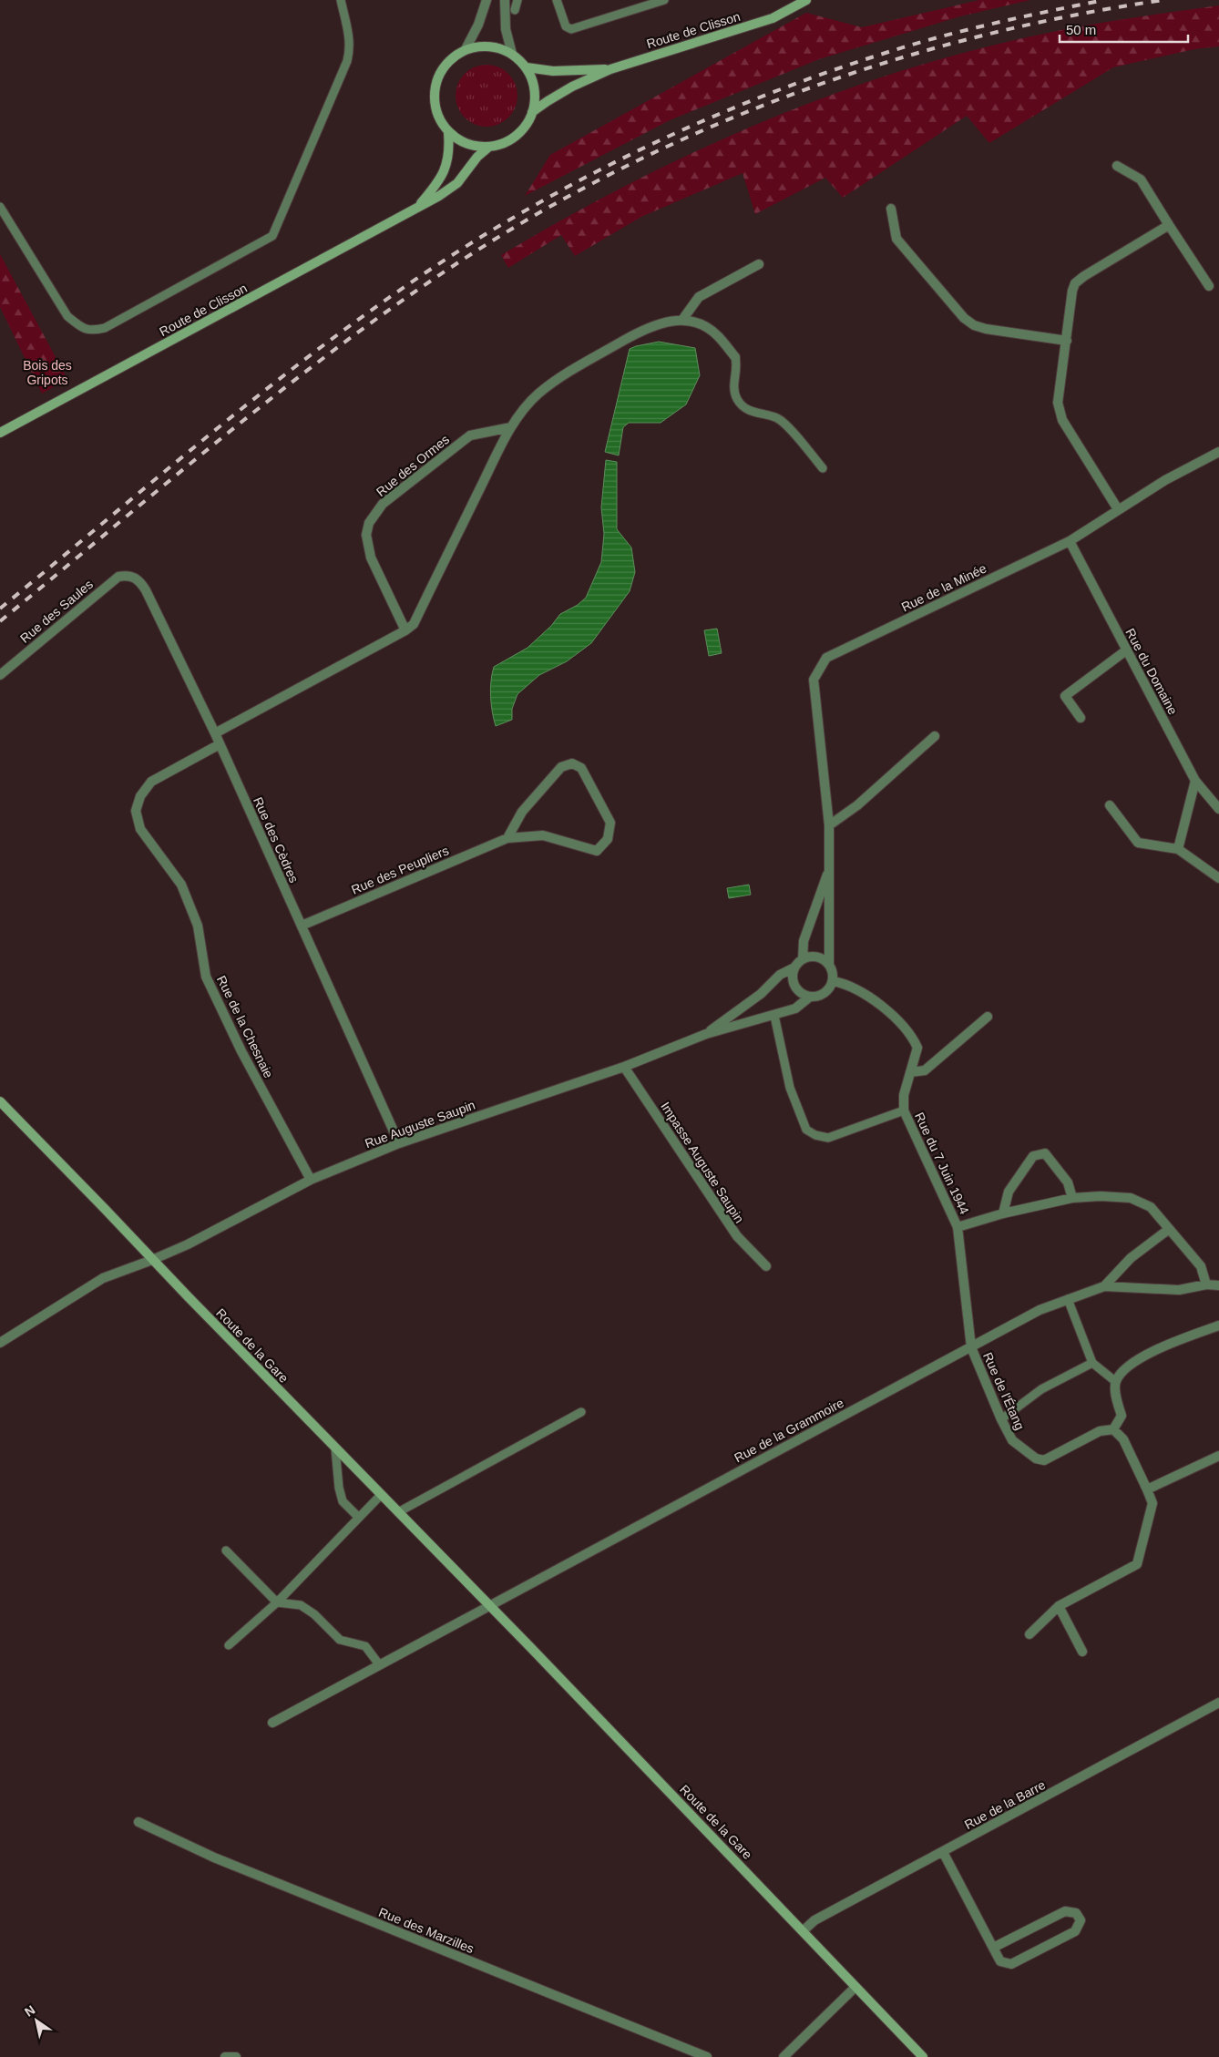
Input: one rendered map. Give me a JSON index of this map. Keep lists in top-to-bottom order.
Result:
{
  "streets": {
    "main road": ["Route de Clisson", "Route de la Gare"],
    "street": [
      "Rue des Ormes",
      "Rue de la Minée",
      "Rue des Saules",
      "Rue du Domaine",
      "Rue des Cèdres",
      "Rue des Peupliers",
      "Rue de la Chesnaie",
      "Rue Auguste Saupin",
      "Impasse Auguste Saupin",
      "Rue du 7 Juin 1944",
      "Rue de l'Étang",
      "Rue de la Grammoire",
      "Rue de la Barre",
      "Rue des Marzilles"
    ]
  },
  "crossings": [
    ["Rue de la Minée", "Rue du Domaine"],
    ["Rue de la Minée", "Rue Auguste Saupin"],
    ["Rue de la Minée", "Rue du 7 Juin 1944"],
    ["Rue des Saules", "Rue des Cèdres"],
    ["Rue des Cèdres", "Rue des Peupliers"],
    ["Rue des Cèdres", "Rue de la Chesnaie"],
    ["Rue des Cèdres", "Rue Auguste Saupin"],
    ["Rue de la Chesnaie", "Rue Auguste Saupin"],
    ["Rue Auguste Saupin", "Impasse Auguste Saupin"],
    ["Rue Auguste Saupin", "Rue du 7 Juin 1944"],
    ["Rue Auguste Saupin", "Route de la Gare"],
    ["Rue du 7 Juin 1944", "Rue de l'Étang"],
    ["Rue du 7 Juin 1944", "Rue de la Grammoire"],
    ["Route de la Gare", "Rue de la Grammoire"],
    ["Route de la Gare", "Rue de la Barre"],
    ["Rue de l'Étang", "Rue de la Grammoire"]
  ],
  "parks": ["Bois des Gripots"],
  "scale_bar": "50 m",
  "north": "top left"
}
